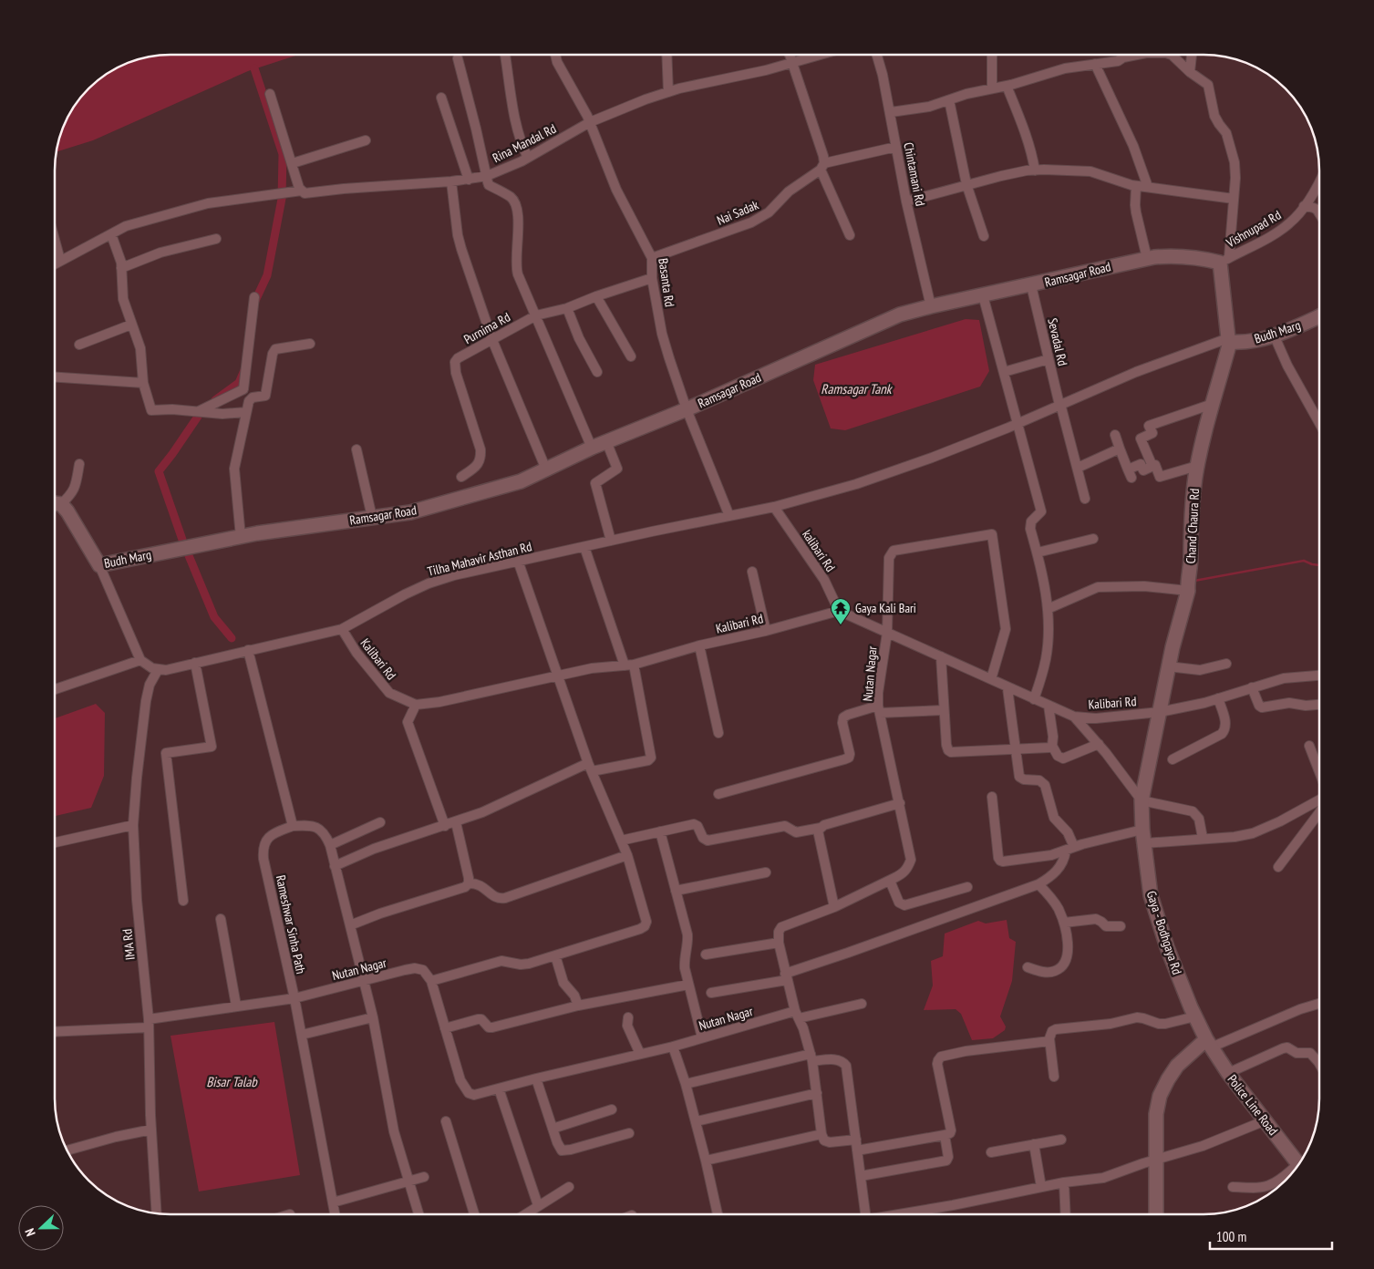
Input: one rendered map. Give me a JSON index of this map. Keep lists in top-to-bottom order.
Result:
{
  "streets": {
    "street": [
      "Rina Mandal Rd",
      "Chintamani Rd",
      "Nai Sadak",
      "Vishnupad Rd",
      "Ramsagar Road",
      "Basanta Rd",
      "Purnima Rd",
      "Budh Marg",
      "Sevadal Rd",
      "Chand Chaura Rd",
      "kalibari Rd",
      "Tilha Mahavir Asthan Rd",
      "Kalibari Rd",
      "Nutan Nagar",
      "Rameshwar Sinha Path",
      "Gaya - Bodhgaya Rd",
      "IMA Rd",
      "Police Line Road"
    ]
  },
  "crossings": [
    ["Rina Mandal Rd", "Basanta Rd"],
    ["Chintamani Rd", "Nai Sadak"],
    ["Chintamani Rd", "Ramsagar Road"],
    ["Nai Sadak", "Basanta Rd"],
    ["Vishnupad Rd", "Ramsagar Road"],
    ["Ramsagar Road", "Basanta Rd"],
    ["Ramsagar Road", "Budh Marg"],
    ["Ramsagar Road", "Sevadal Rd"],
    ["Basanta Rd", "Purnima Rd"],
    ["Basanta Rd", "Tilha Mahavir Asthan Rd"],
    ["Budh Marg", "Chand Chaura Rd"],
    ["Budh Marg", "Tilha Mahavir Asthan Rd"],
    ["Sevadal Rd", "Tilha Mahavir Asthan Rd"],
    ["Chand Chaura Rd", "Tilha Mahavir Asthan Rd"],
    ["Chand Chaura Rd", "Kalibari Rd"],
    ["Chand Chaura Rd", "Gaya - Bodhgaya Rd"],
    ["kalibari Rd", "Tilha Mahavir Asthan Rd"],
    ["kalibari Rd", "Kalibari Rd"],
    ["Tilha Mahavir Asthan Rd", "Kalibari Rd"],
    ["Tilha Mahavir Asthan Rd", "IMA Rd"],
    ["Kalibari Rd", "Nutan Nagar"],
    ["Kalibari Rd", "Gaya - Bodhgaya Rd"],
    ["Nutan Nagar", "Rameshwar Sinha Path"],
    ["Nutan Nagar", "IMA Rd"],
    ["Gaya - Bodhgaya Rd", "Police Line Road"]
  ],
  "water": ["Ramsagar Tank", "Bisar Talab"],
  "places": {
    "temple": ["Gaya Kali Bari"]
  },
  "scale_bar": "100 m",
  "north": "left"
}
